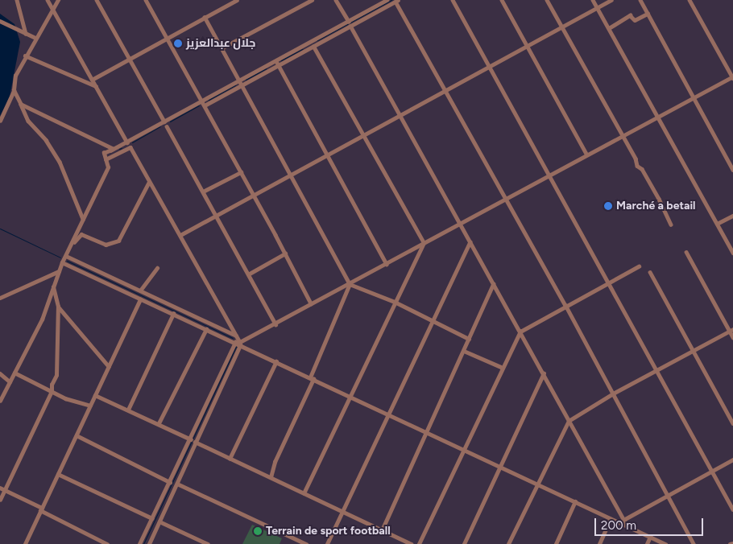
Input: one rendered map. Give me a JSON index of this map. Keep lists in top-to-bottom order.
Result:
{
  "places": ["جلال عبدالعزيز", "Marché a betail", "Terrain de sport football"],
  "scale_bar": "200 m"
}
